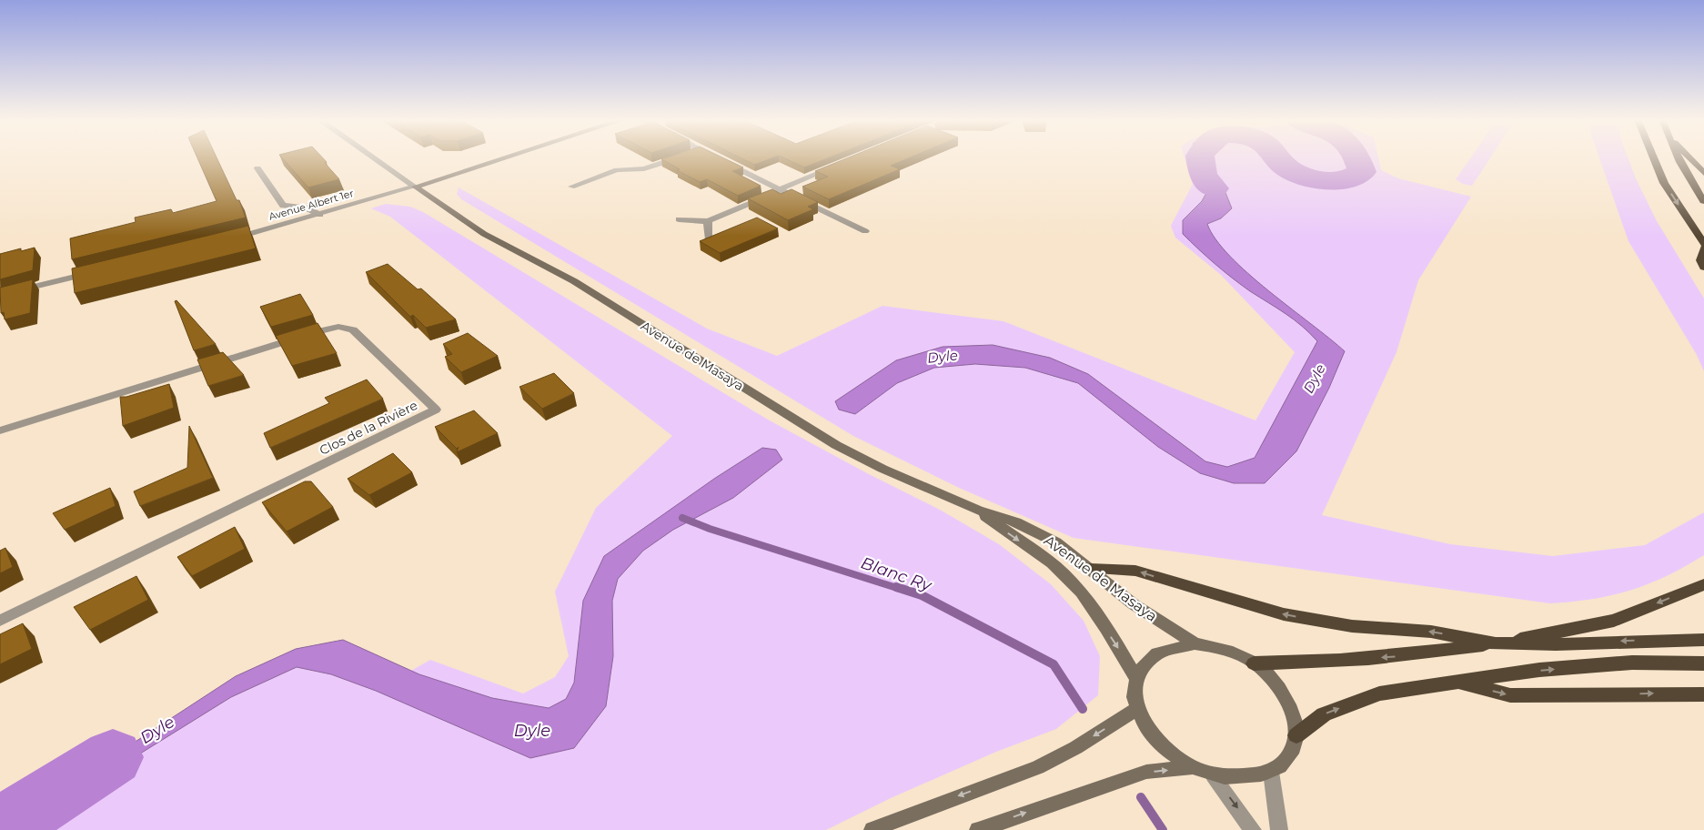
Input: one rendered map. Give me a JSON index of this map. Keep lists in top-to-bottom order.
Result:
{
  "streets": {
    "main road": ["Avenue Albert 1er", "Avenue de Masaya"],
    "street": ["Clos de la Rivière"]
  },
  "crossings": [
    ["Avenue Albert 1er", "Avenue de Masaya"]
  ],
  "water": ["Dyle", "Blanc Ry"]
}
